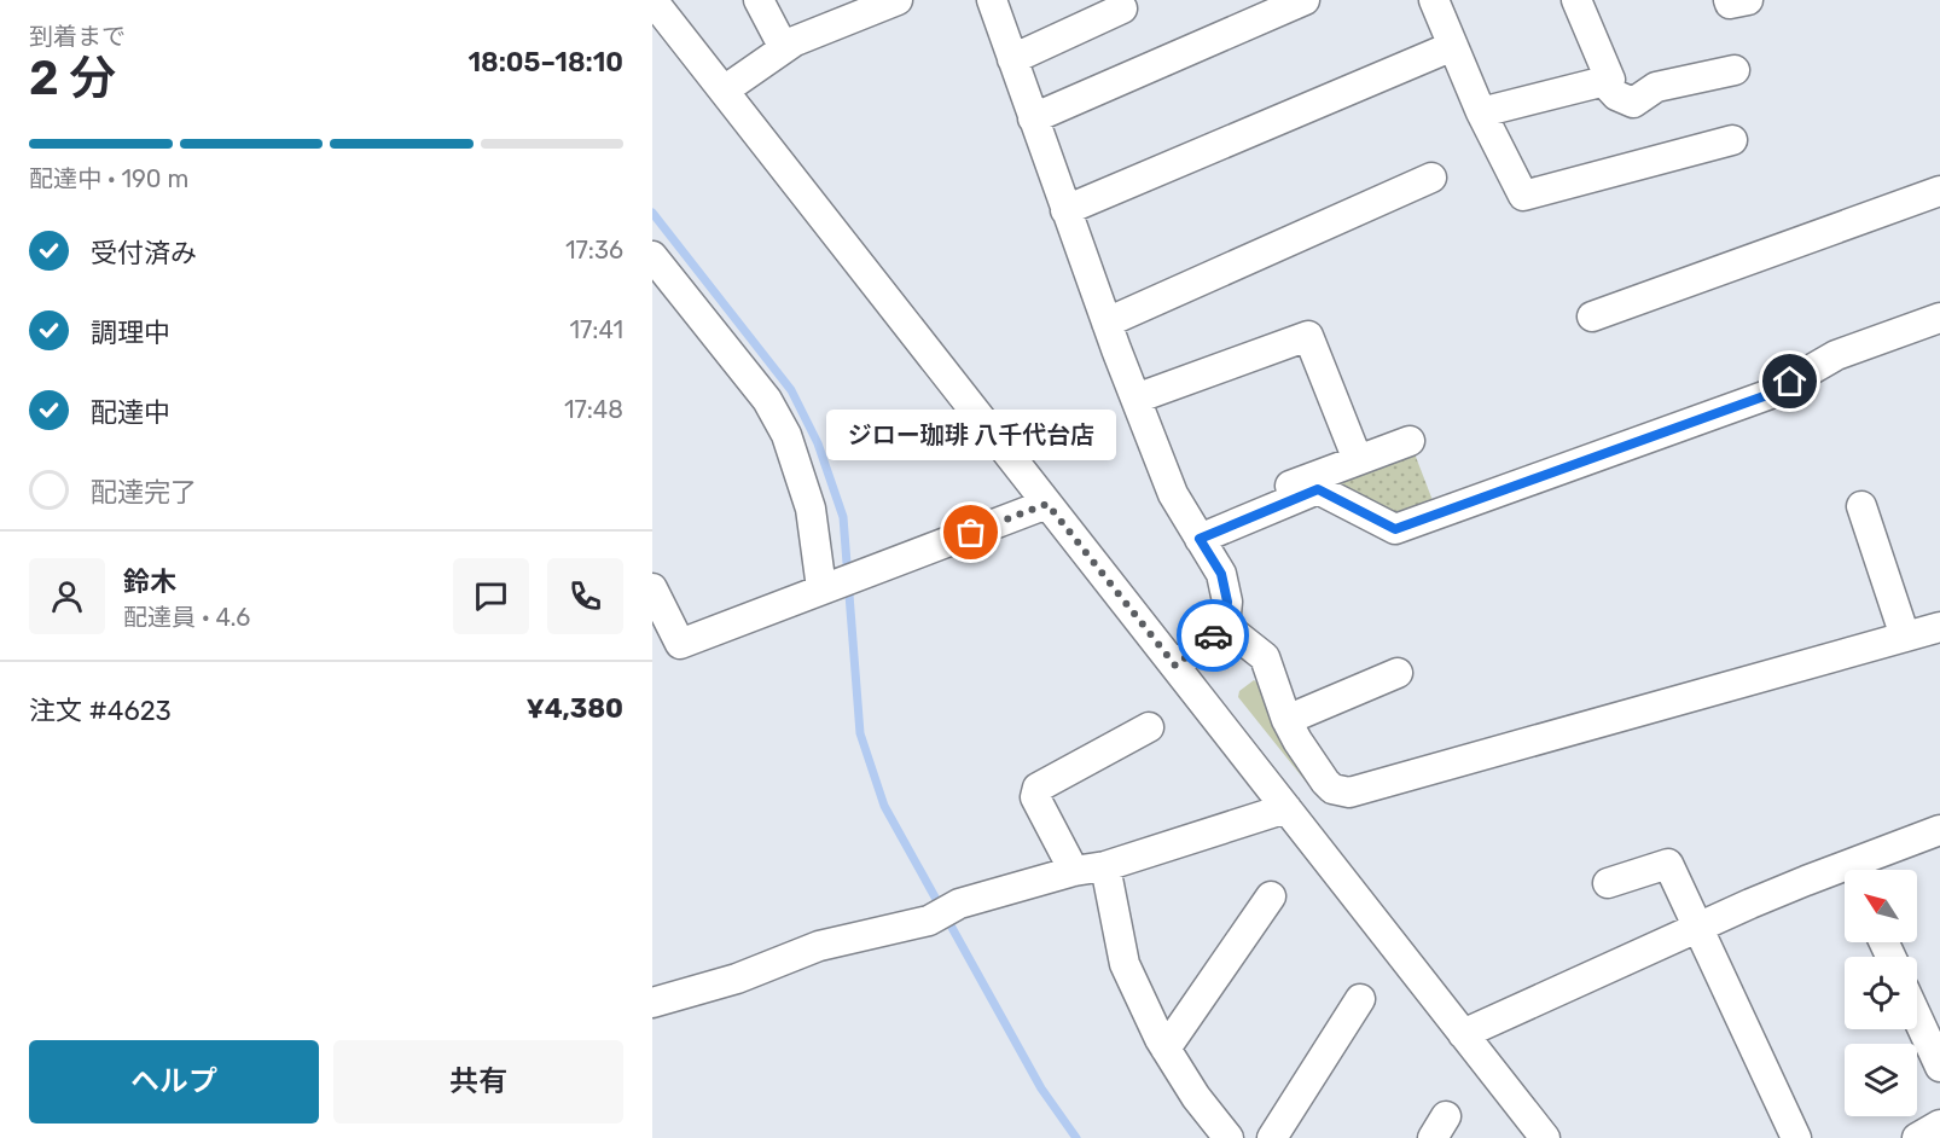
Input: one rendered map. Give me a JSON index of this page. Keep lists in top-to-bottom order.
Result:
{
  "places": ["ジロー珈琲 八千代台店"],
  "north": "top left",
  "page": {
    "heading": ["2 分", "到着まで", "18:05–18:10"],
    "panel": [
      "鈴木",
      "配達員 · 4.6",
      "注文 #4623",
      "¥4,380"
    ],
    "bar": "配達中 · 190 m",
    "list": [
      ["受付済み", "17:36"],
      ["調理中", "17:41"],
      ["配達中", "17:48"],
      "配達完了"
    ],
    "bubble": "ジロー珈琲 八千代台店",
    "buttons": ["ヘルプ", "共有"]
  }
}
